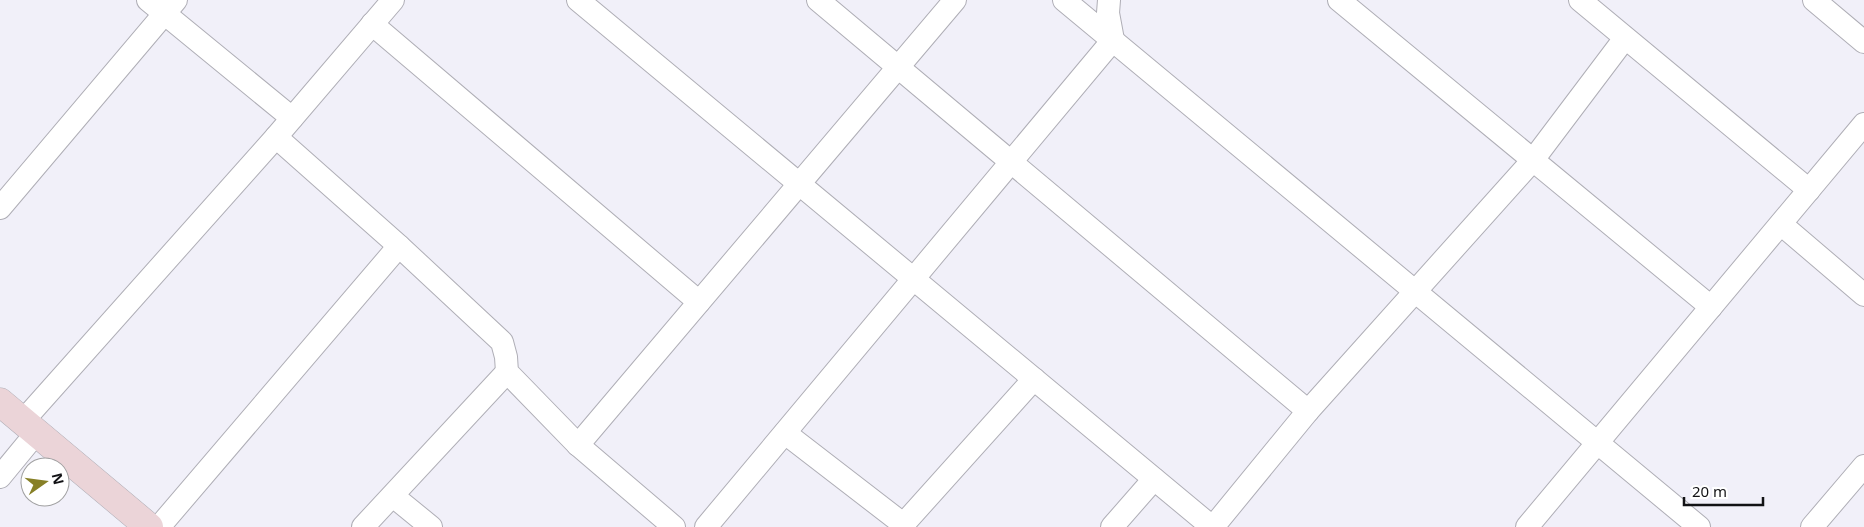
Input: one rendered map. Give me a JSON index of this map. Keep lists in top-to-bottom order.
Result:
{
  "scale_bar": "20 m",
  "north": "right"
}
